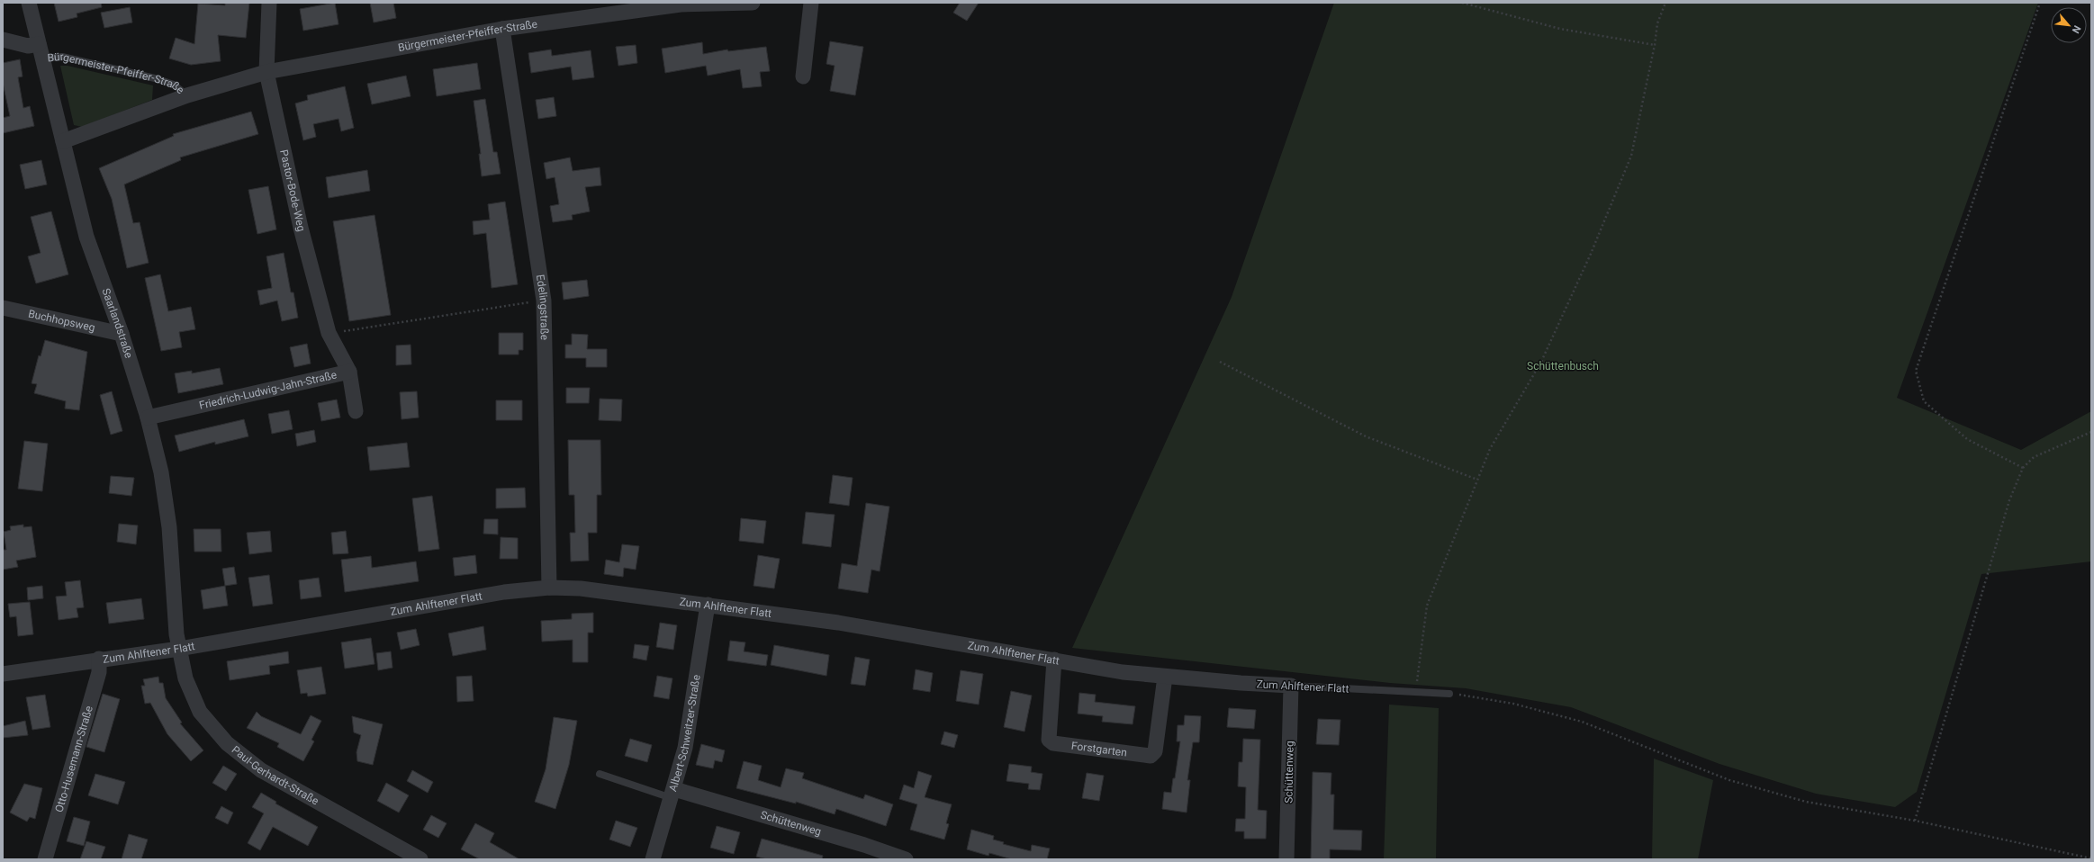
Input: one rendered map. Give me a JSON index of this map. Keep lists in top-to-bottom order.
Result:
{
  "streets": {
    "street": [
      "Bürgermeister-Pfeiffer-Straße",
      "Pastor-Bode-Weg",
      "Edelingstraße",
      "Buchhopsweg",
      "Saarlandstraße",
      "Friedrich-Ludwig-Jahn-Straße",
      "Zum Ahlftener Flatt",
      "Albert-Schweitzer-Straße",
      "Forstgarten",
      "Otto-Husemann-Straße",
      "Schüttenweg",
      "Paul-Gerhardt-Straße"
    ]
  },
  "crossings": [
    ["Bürgermeister-Pfeiffer-Straße", "Pastor-Bode-Weg"],
    ["Bürgermeister-Pfeiffer-Straße", "Edelingstraße"],
    ["Bürgermeister-Pfeiffer-Straße", "Saarlandstraße"],
    ["Pastor-Bode-Weg", "Friedrich-Ludwig-Jahn-Straße"],
    ["Edelingstraße", "Zum Ahlftener Flatt"],
    ["Buchhopsweg", "Saarlandstraße"],
    ["Saarlandstraße", "Friedrich-Ludwig-Jahn-Straße"],
    ["Saarlandstraße", "Zum Ahlftener Flatt"],
    ["Saarlandstraße", "Paul-Gerhardt-Straße"],
    ["Zum Ahlftener Flatt", "Albert-Schweitzer-Straße"],
    ["Zum Ahlftener Flatt", "Forstgarten"],
    ["Zum Ahlftener Flatt", "Otto-Husemann-Straße"],
    ["Zum Ahlftener Flatt", "Schüttenweg"],
    ["Zum Ahlftener Flatt", "Paul-Gerhardt-Straße"],
    ["Albert-Schweitzer-Straße", "Schüttenweg"]
  ],
  "parks": ["Schüttenbusch"],
  "north": "bottom right"
}
